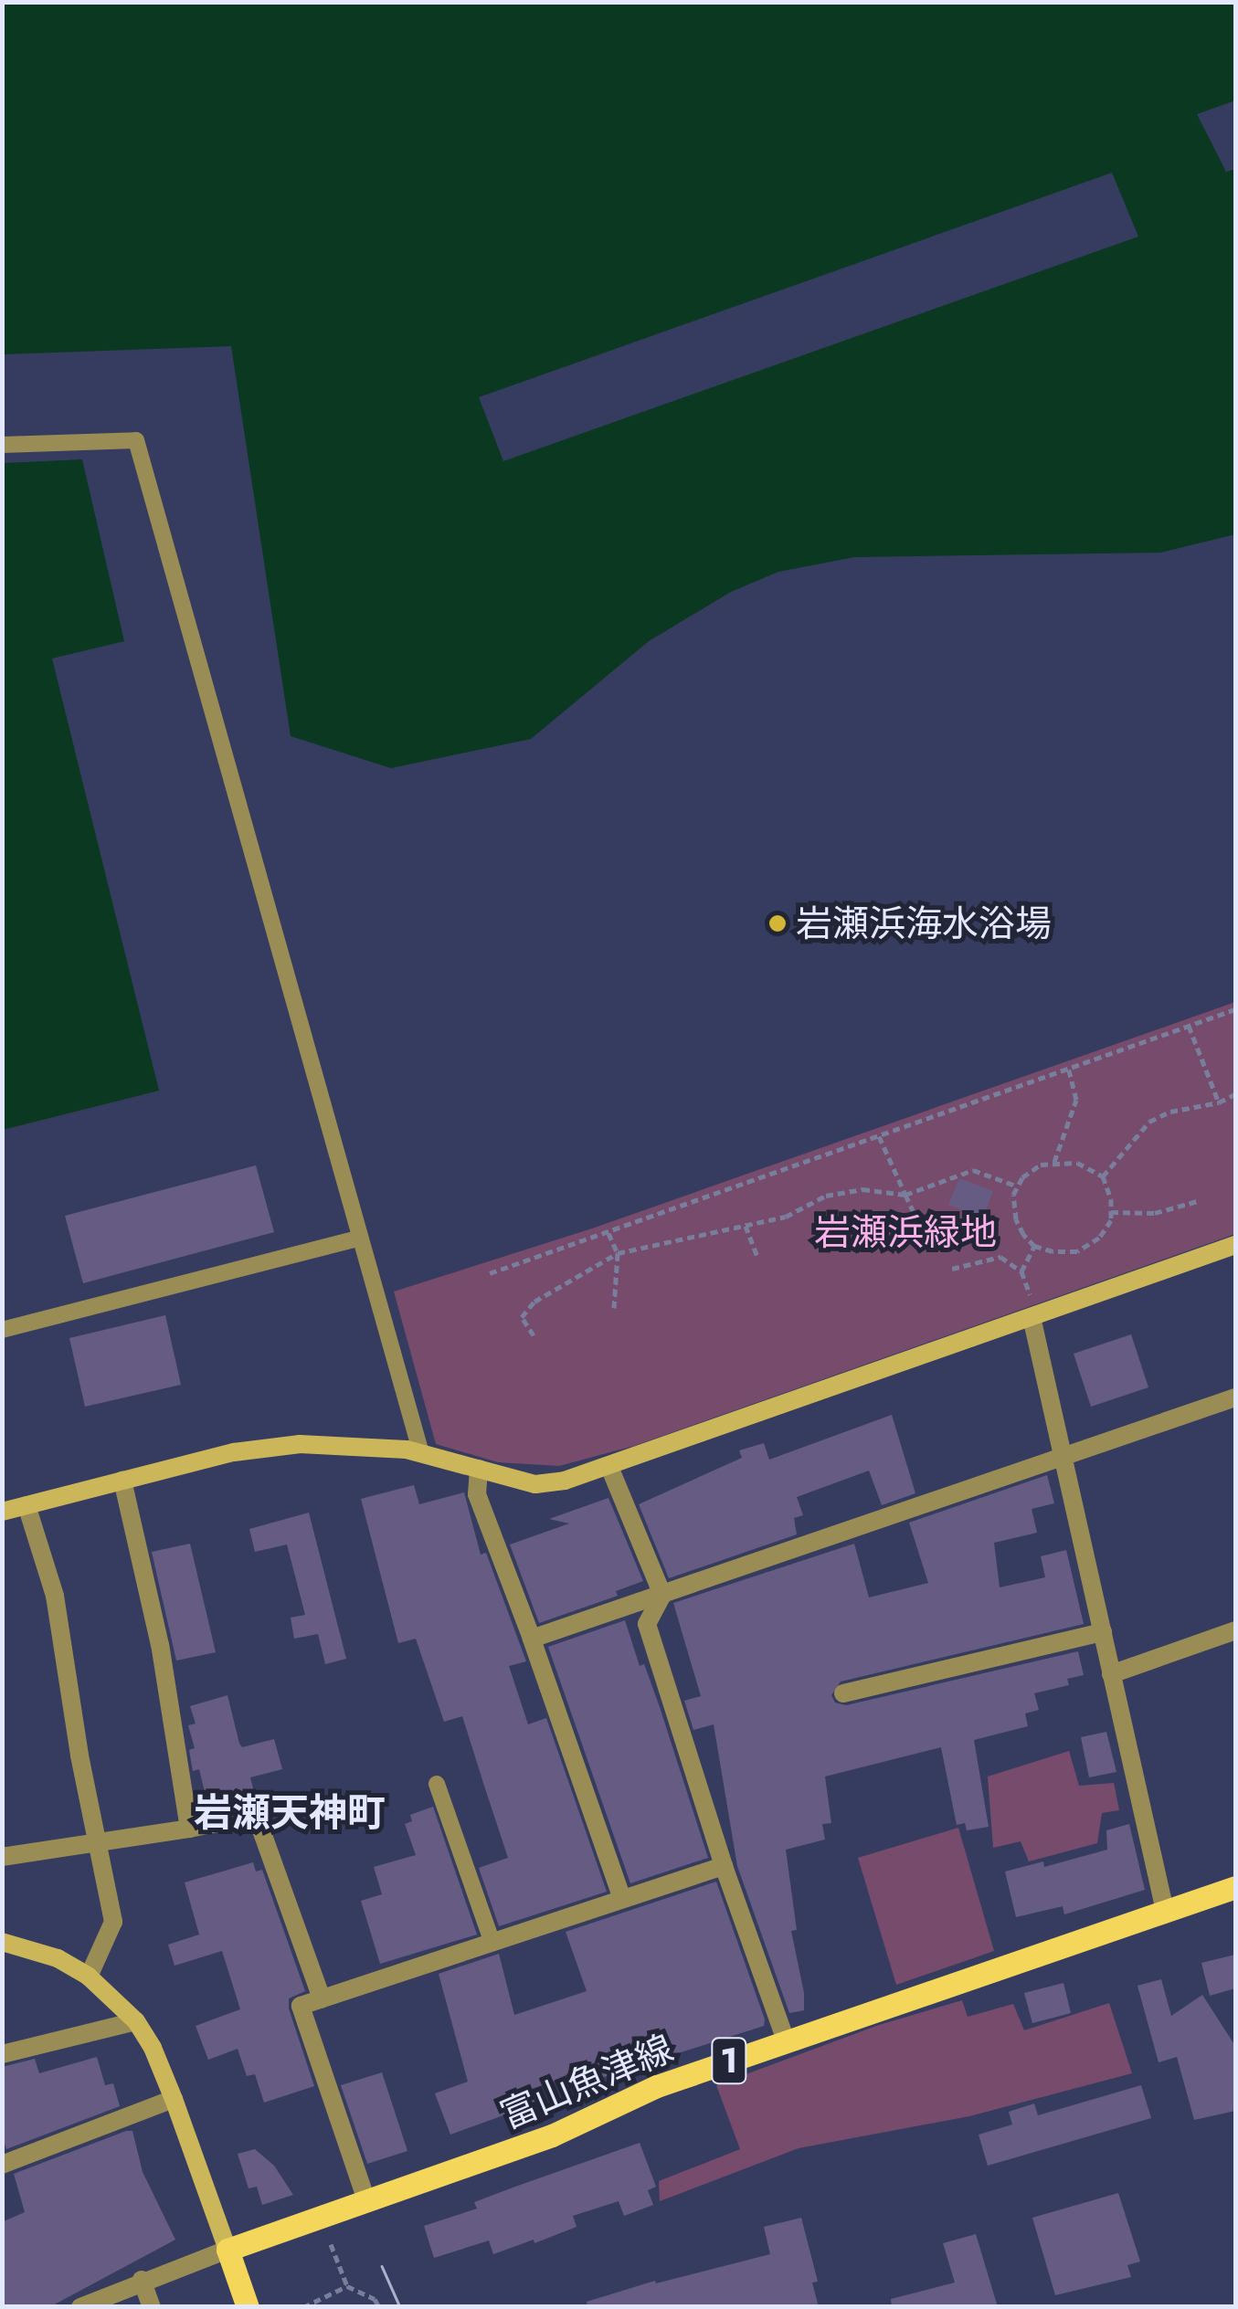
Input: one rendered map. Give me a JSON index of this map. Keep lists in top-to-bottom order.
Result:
{
  "streets": {
    "main road": ["1", "富山魚津線"]
  },
  "districts": ["岩瀬天神町"],
  "parks": ["岩瀬浜緑地"],
  "places": ["岩瀬浜海水浴場"]
}
